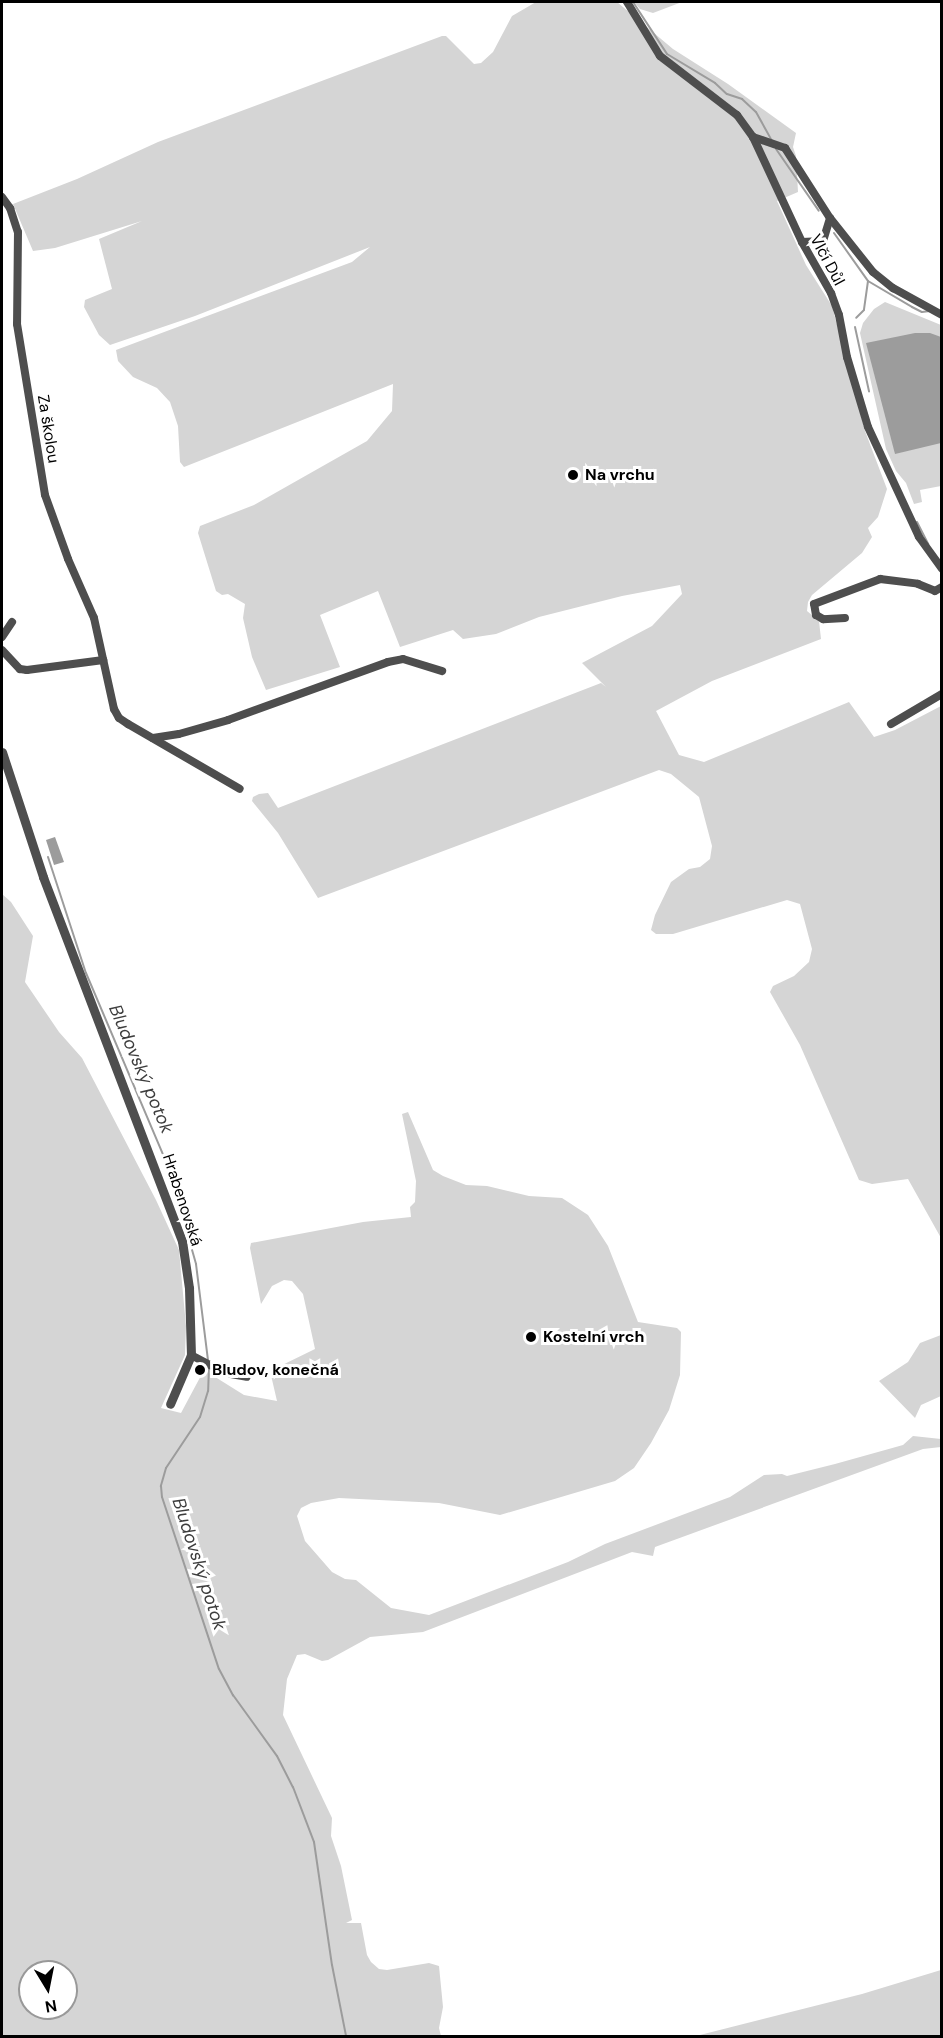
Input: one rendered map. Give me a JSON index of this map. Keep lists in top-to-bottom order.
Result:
{
  "streets": {
    "street": ["Vlčí Důl", "Za školou", "Hrabenovská"]
  },
  "water": ["Bludovský potok"],
  "places": ["Na vrchu", "Kostelní vrch", "Bludov, konečná"],
  "north": "bottom"
}
